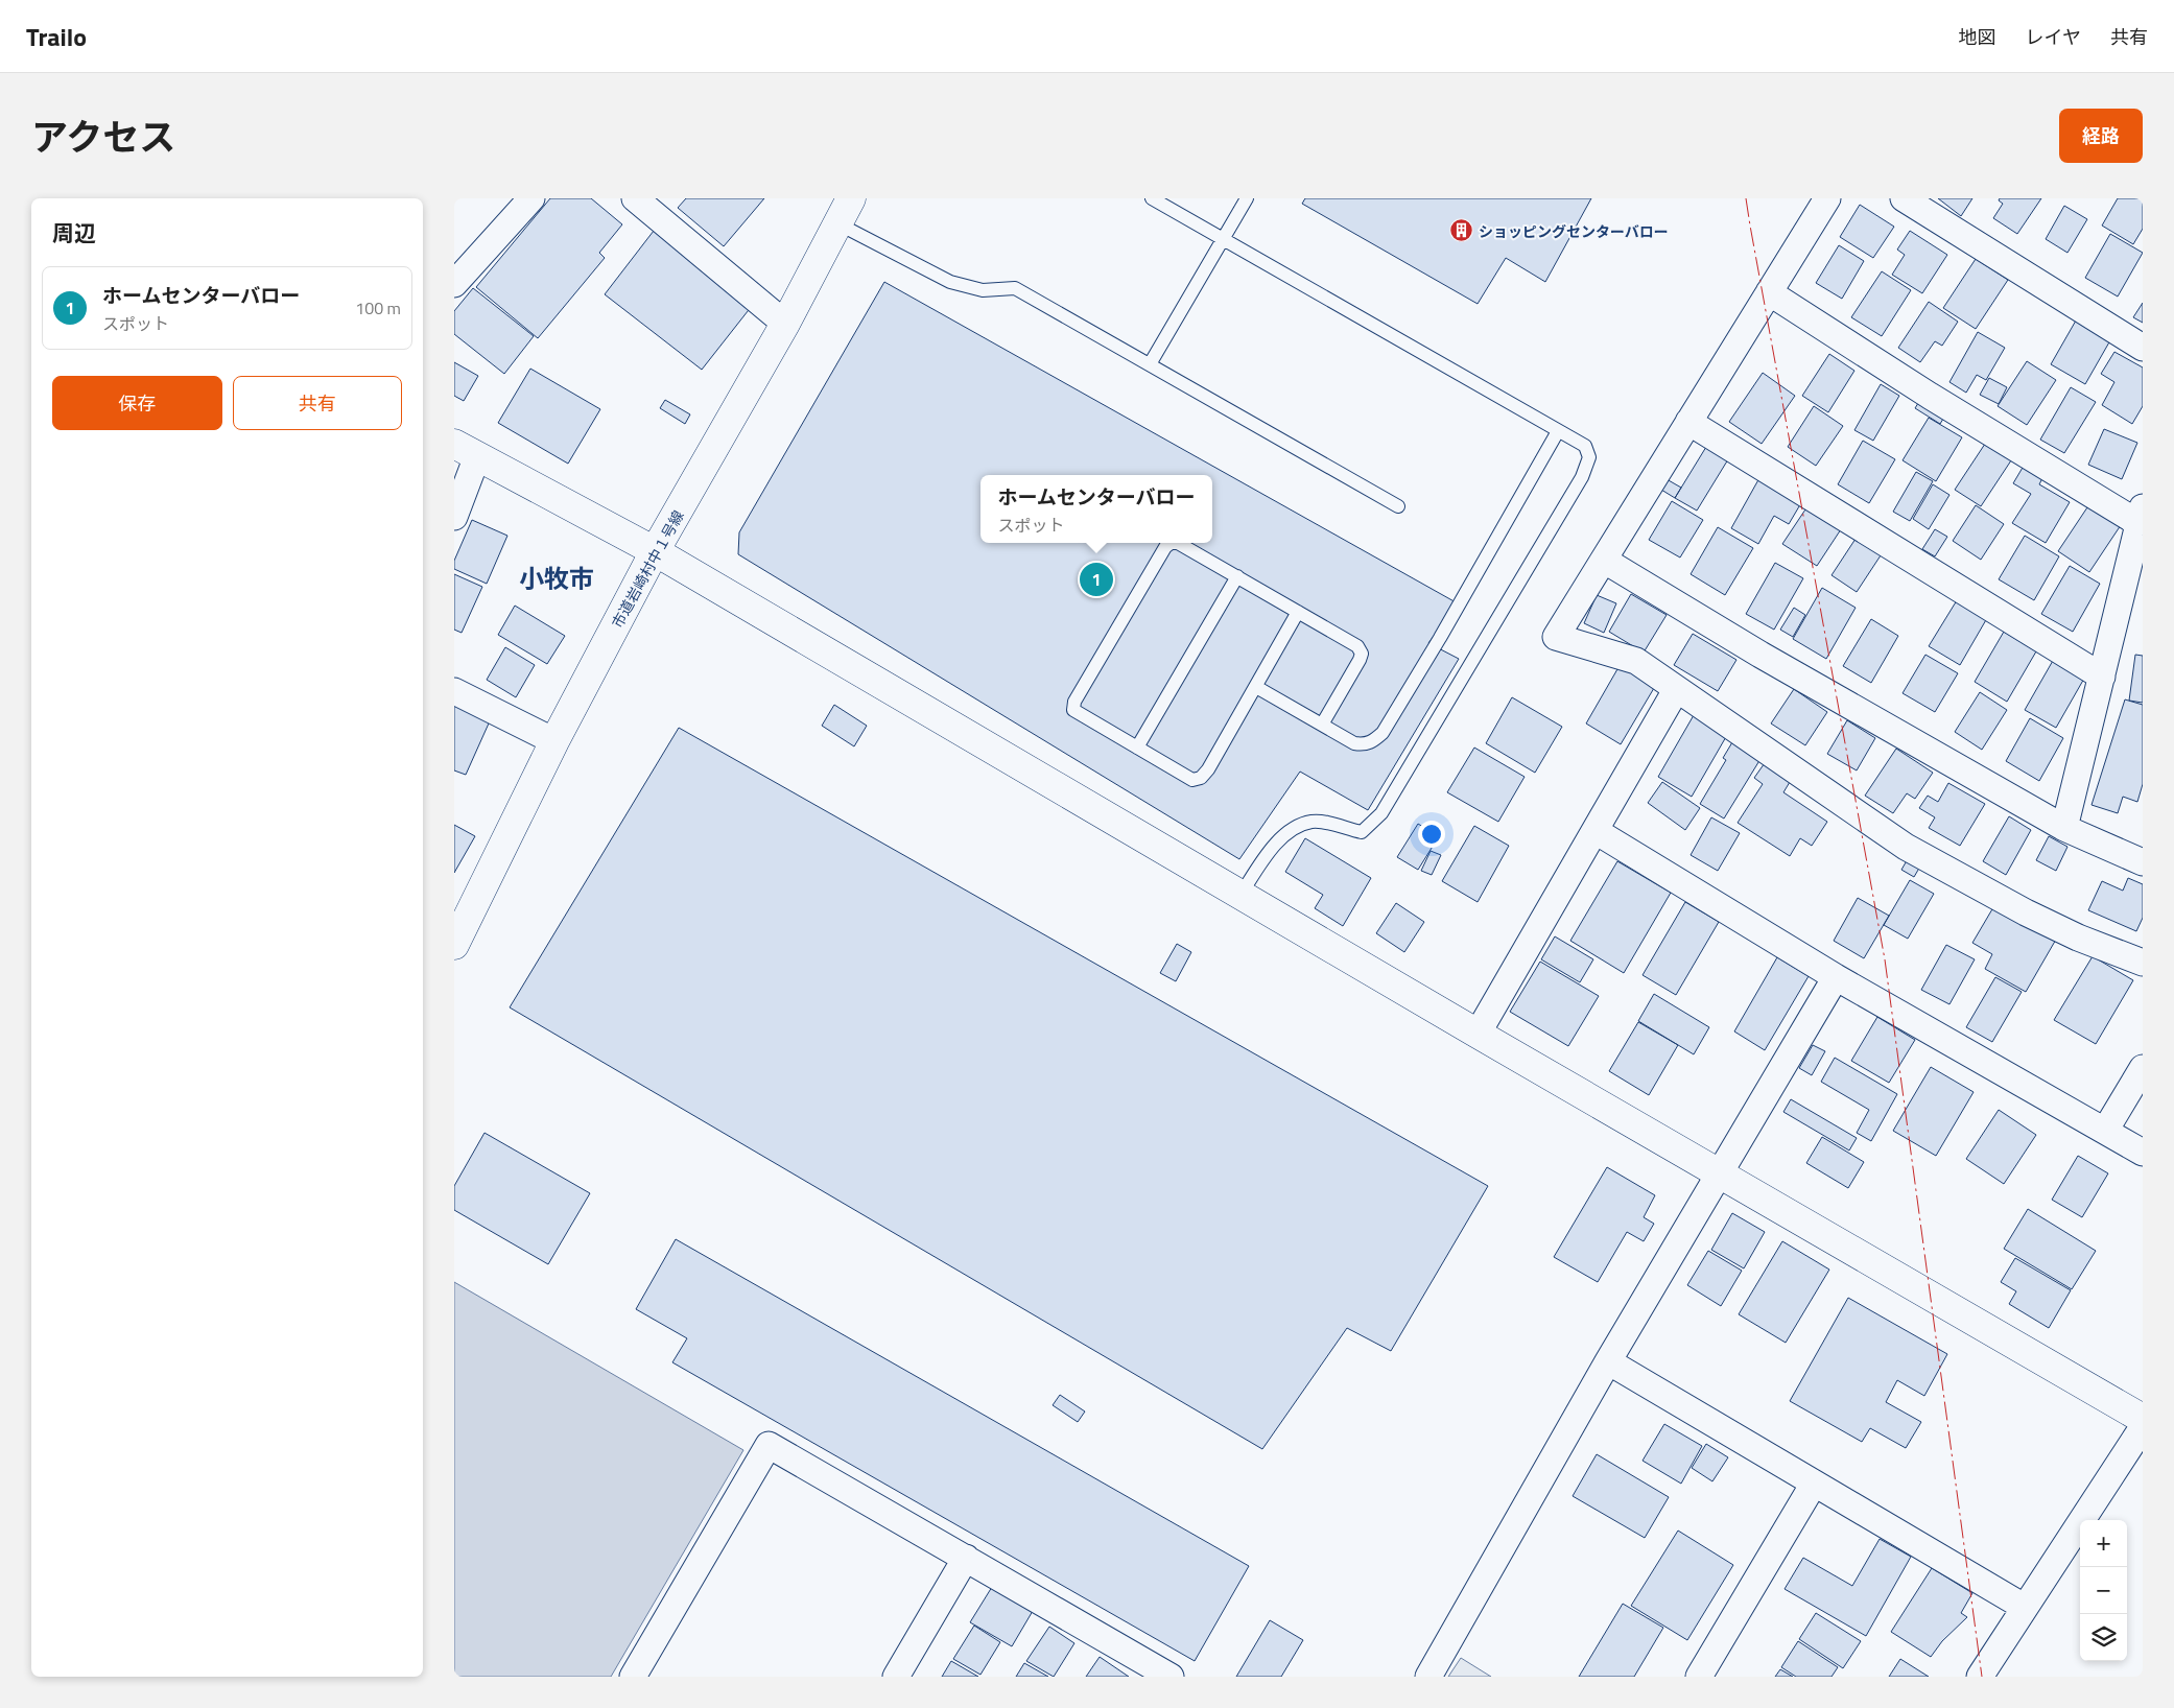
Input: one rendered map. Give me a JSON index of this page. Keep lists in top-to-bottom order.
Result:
{
  "streets": {
    "street": ["市道岩崎村中１号線"]
  },
  "districts": ["小牧市"],
  "places": {
    "building": ["ショッピングセンターバロー"]
  },
  "page": {
    "header": "Trailo",
    "nav": ["地図", "レイヤ", "共有"],
    "title": "アクセス",
    "buttons": [
      "経路",
      ["保存", "共有"]
    ],
    "heading": "周辺",
    "list": [
      {
        "mark": "1",
        "name": "ホームセンターバロー",
        "note": "スポット",
        "value": "100 m"
      }
    ],
    "popup": ["ホームセンターバロー", "スポット"],
    "pins": "1",
    "map_buttons": ["+", "−"]
  }
}
